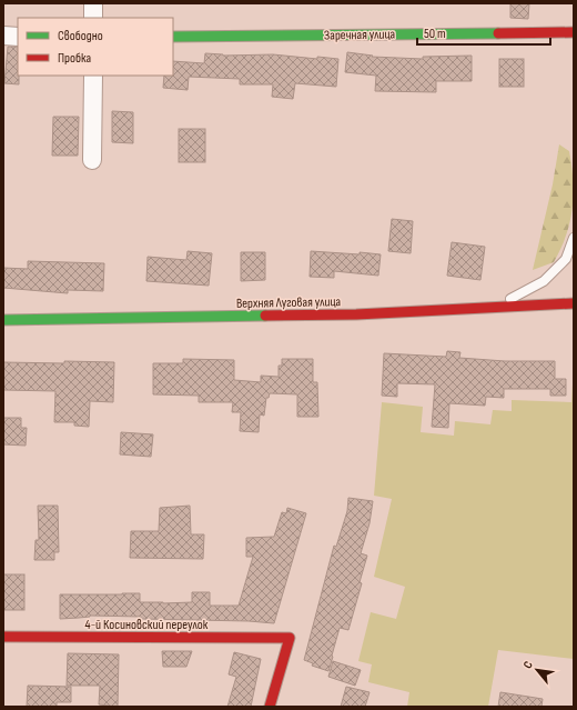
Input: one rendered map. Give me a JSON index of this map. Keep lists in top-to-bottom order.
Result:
{
  "streets": {
    "street": ["Заречная улица", "Верхняя Луговая улица", "4-й Косиновский переулок"]
  },
  "legend": ["Свободно", "Пробка"],
  "scale_bar": "50 m",
  "north": "top left"
}
